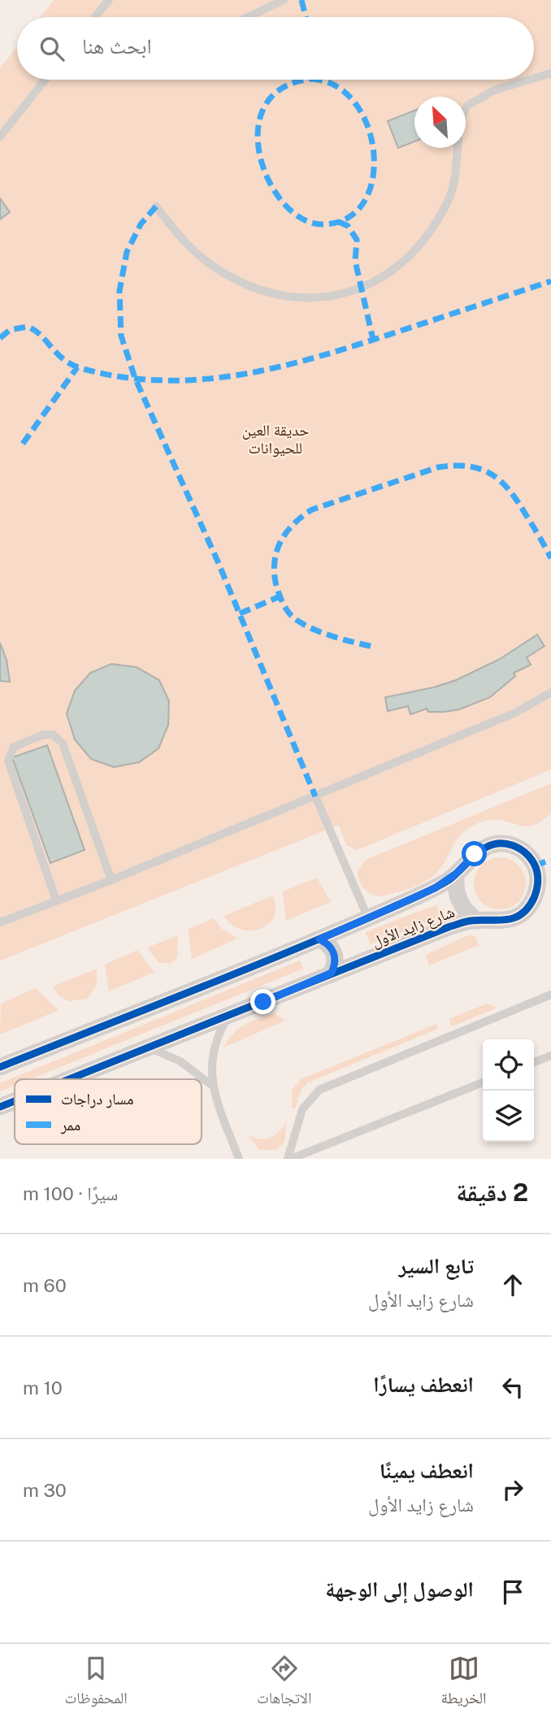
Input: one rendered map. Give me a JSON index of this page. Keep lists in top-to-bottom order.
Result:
{
  "streets": {
    "street": ["شارع زايد الأول"]
  },
  "parks": ["حديقة العين للحيوانات"],
  "legend": ["مسار دراجات", "ممر"],
  "north": "top left",
  "page": {
    "search": "ابحث هنا",
    "heading": ["2 دقيقة", "سيرًا · 100 m"],
    "list": [
      ["تابع السير", "شارع زايد الأول", "60 m"],
      ["انعطف يسارًا", "10 m"],
      ["انعطف يمينًا", "شارع زايد الأول", "30 m"],
      "الوصول إلى الوجهة"
    ],
    "nav": ["الخريطة", "الاتجاهات", "المحفوظات"]
  }
}
